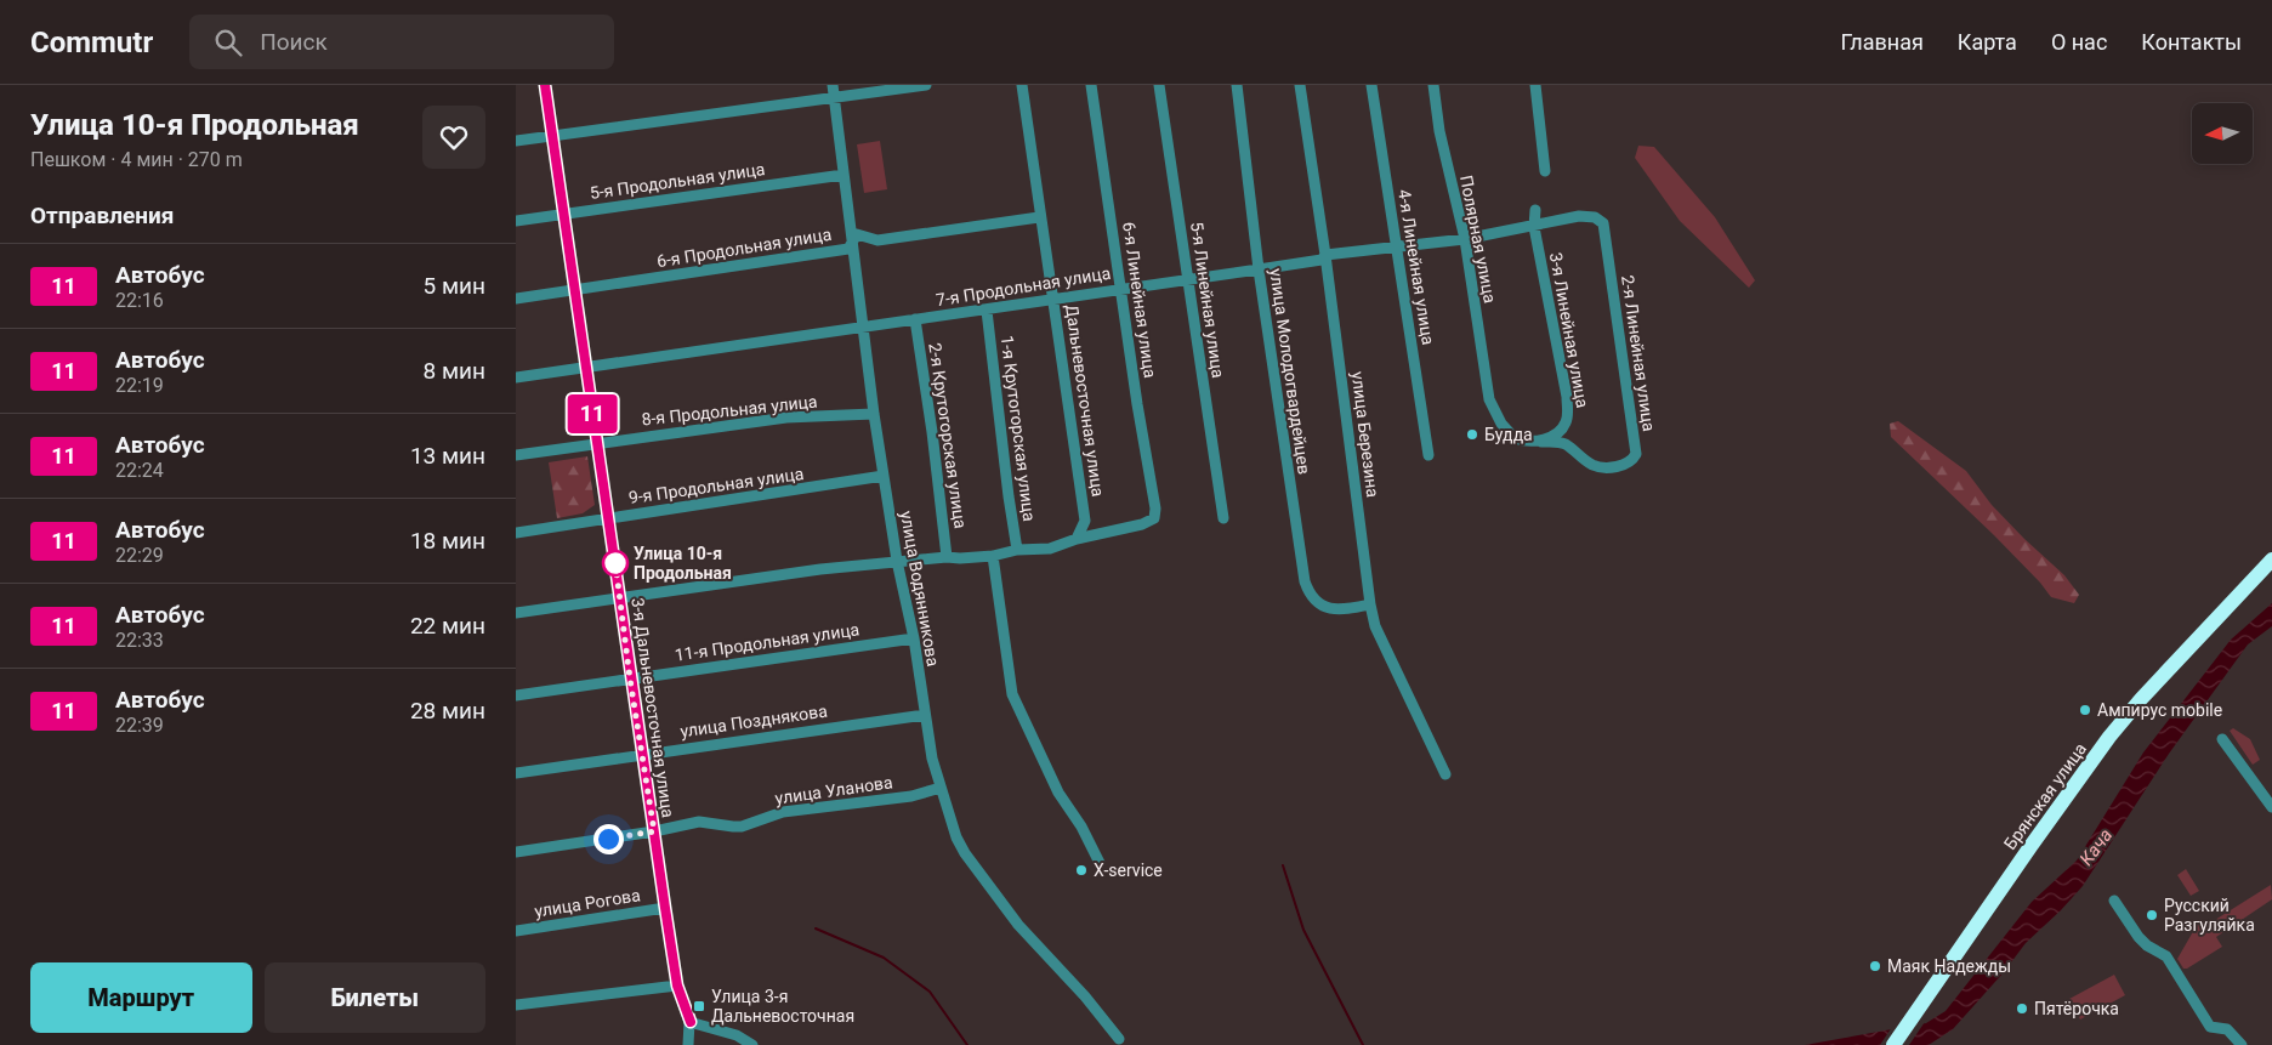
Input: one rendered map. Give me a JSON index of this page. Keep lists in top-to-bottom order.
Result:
{
  "streets": {
    "highway": ["Брянская улица"],
    "street": [
      "5-я Продольная улица",
      "Полярная улица",
      "6-я Продольная улица",
      "4-я Линейная улица",
      "7-я Продольная улица",
      "6-я Линейная улица",
      "5-я Линейная улица",
      "3-я Линейная улица",
      "2-я Линейная улица",
      "улица Молодогвардейцев",
      "Дальневосточная улица",
      "8-я Продольная улица",
      "1-я Крутогорская улица",
      "улица Березина",
      "2-я Крутогорская улица",
      "9-я Продольная улица",
      "улица Водянникова",
      "11-я Продольная улица",
      "3-я Дальневосточная улица",
      "улица Позднякова",
      "улица Уланова",
      "улица Рогова"
    ]
  },
  "crossings": [
    ["5-я Продольная улица", "улица Водянникова"],
    ["5-я Продольная улица", "3-я Дальневосточная улица"],
    ["Полярная улица", "7-я Продольная улица"],
    ["Полярная улица", "3-я Линейная улица"],
    ["Полярная улица", "2-я Линейная улица"],
    ["6-я Продольная улица", "Дальневосточная улица"],
    ["6-я Продольная улица", "улица Водянникова"],
    ["6-я Продольная улица", "3-я Дальневосточная улица"],
    ["4-я Линейная улица", "7-я Продольная улица"],
    ["7-я Продольная улица", "6-я Линейная улица"],
    ["7-я Продольная улица", "5-я Линейная улица"],
    ["7-я Продольная улица", "3-я Линейная улица"],
    ["7-я Продольная улица", "2-я Линейная улица"],
    ["7-я Продольная улица", "улица Молодогвардейцев"],
    ["7-я Продольная улица", "Дальневосточная улица"],
    ["7-я Продольная улица", "1-я Крутогорская улица"],
    ["7-я Продольная улица", "улица Березина"],
    ["7-я Продольная улица", "2-я Крутогорская улица"],
    ["7-я Продольная улица", "улица Водянникова"],
    ["7-я Продольная улица", "3-я Дальневосточная улица"],
    ["6-я Линейная улица", "Дальневосточная улица"],
    ["3-я Линейная улица", "2-я Линейная улица"],
    ["улица Молодогвардейцев", "улица Березина"],
    ["8-я Продольная улица", "улица Водянникова"],
    ["8-я Продольная улица", "3-я Дальневосточная улица"],
    ["9-я Продольная улица", "улица Водянникова"],
    ["9-я Продольная улица", "3-я Дальневосточная улица"],
    ["улица Водянникова", "11-я Продольная улица"],
    ["улица Водянникова", "улица Позднякова"],
    ["улица Водянникова", "улица Уланова"],
    ["11-я Продольная улица", "3-я Дальневосточная улица"],
    ["3-я Дальневосточная улица", "улица Позднякова"],
    ["3-я Дальневосточная улица", "улица Уланова"],
    ["3-я Дальневосточная улица", "улица Рогова"]
  ],
  "water": ["Кача"],
  "places": {
    "other": [
      "Будда",
      "Улица 10-я Продольная",
      "Ампирус mobile",
      "X-service",
      "Русский Разгуляйка",
      "Маяк Надежды",
      "Пятёрочка"
    ],
    "transit": ["Улица 3-я Дальневосточная"]
  },
  "lines": ["bus line 11"],
  "north": "left",
  "page": {
    "header": "Commutr",
    "search": "Поиск",
    "nav": [
      "Главная",
      "Карта",
      "О нас",
      "Контакты"
    ],
    "heading": [
      ["Улица 10-я Продольная", "Пешком · 4 мин · 270 m"],
      "Отправления"
    ],
    "on_map": "11",
    "list": [
      {
        "mark": "11",
        "name": "Автобус",
        "note": "22:16",
        "value": "5 мин"
      },
      {
        "mark": "11",
        "name": "Автобус",
        "note": "22:19",
        "value": "8 мин"
      },
      {
        "mark": "11",
        "name": "Автобус",
        "note": "22:24",
        "value": "13 мин"
      },
      {
        "mark": "11",
        "name": "Автобус",
        "note": "22:29",
        "value": "18 мин"
      },
      {
        "mark": "11",
        "name": "Автобус",
        "note": "22:33",
        "value": "22 мин"
      },
      {
        "mark": "11",
        "name": "Автобус",
        "note": "22:39",
        "value": "28 мин"
      }
    ],
    "buttons": ["Маршрут", "Билеты"]
  }
}
